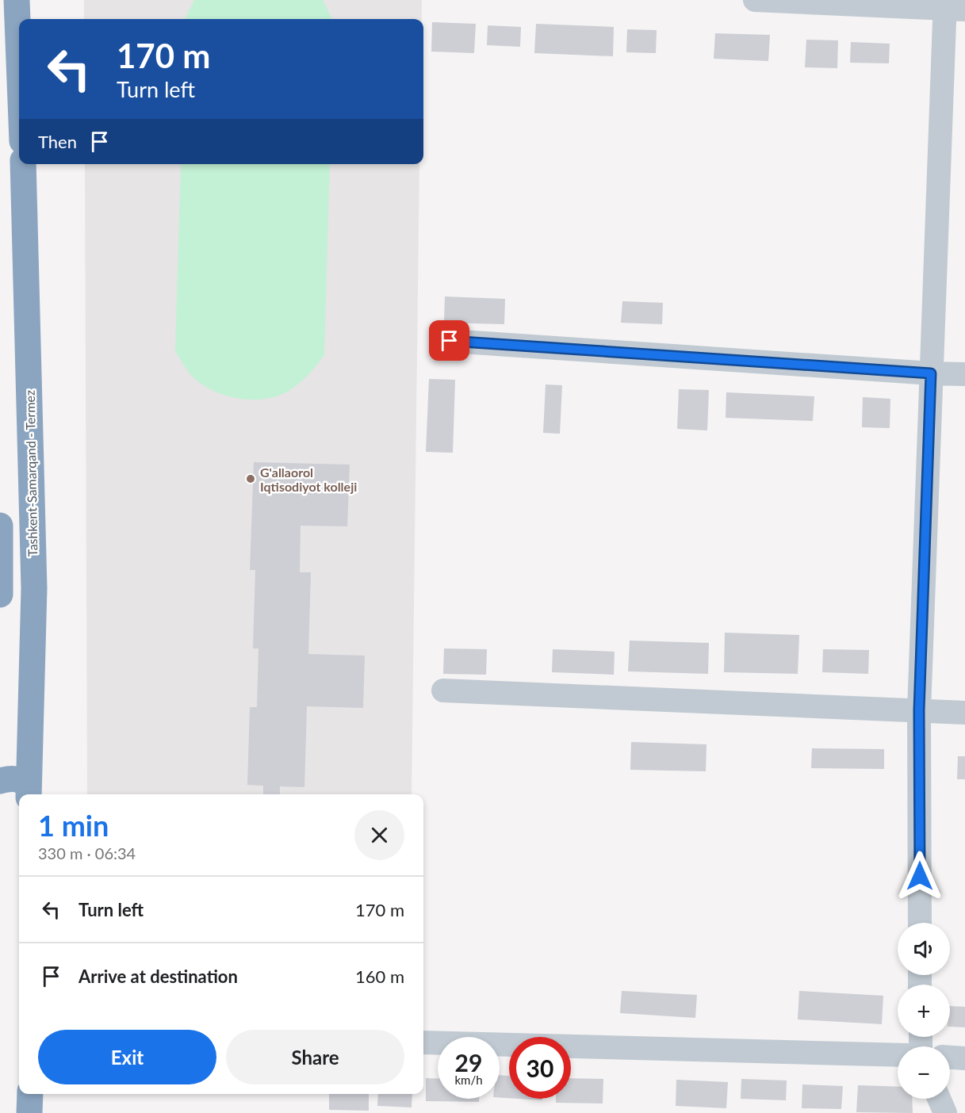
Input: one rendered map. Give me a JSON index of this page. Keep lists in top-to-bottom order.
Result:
{
  "streets": {
    "highway": ["Tashkent-Samarqand - Termez"]
  },
  "places": ["G'allaorol Iqtisodiyot kolleji"],
  "page": {
    "turn": ["170 m", "Turn left"],
    "then": "Then",
    "heading": ["1 min", "330 m · 06:34"],
    "list": [
      {
        "name": "Turn left",
        "value": "170 m"
      },
      {
        "name": "Arrive at destination",
        "value": "160 m"
      }
    ],
    "map_buttons": ["+", "−"],
    "buttons": ["Exit", "Share"],
    "speed": "29 km/h",
    "limit": "30"
  }
}
